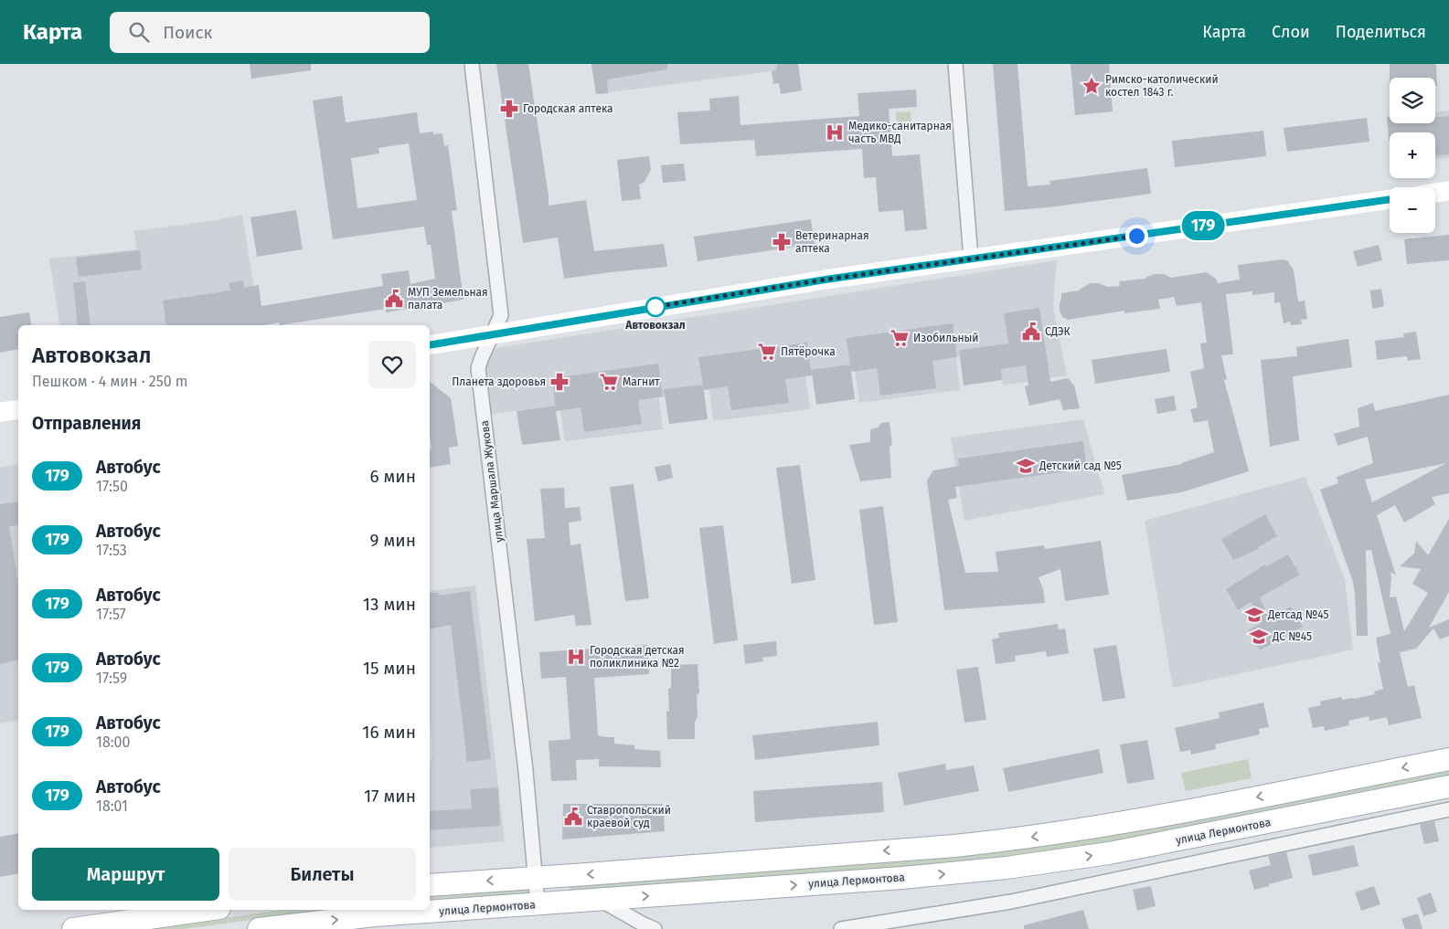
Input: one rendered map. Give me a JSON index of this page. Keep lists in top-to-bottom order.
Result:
{
  "streets": {
    "main road": ["улица Лермонтова"],
    "street": ["улица Маршала Жукова"]
  },
  "crossings": [
    ["улица Маршала Жукова", "улица Лермонтова"]
  ],
  "places": {
    "place": ["Римско-католический костел 1843 г."],
    "pharmacy": ["Городская аптека", "Ветеринарная аптека", "Планета здоровья"],
    "hospital": ["Медико-санитарная часть МВД", "Городская детская поликлиника №2"],
    "public building": ["МУП Земельная палата", "СДЭК", "Ставропольский краевой суд"],
    "other": ["Автовокзал"],
    "supermarket": ["Изобильный", "Пятёрочка", "Магнит"],
    "school or university": ["Детский сад №5", "Детсад №45", "ДС №45"]
  },
  "lines": ["bus line 179"],
  "page": {
    "header": "Карта",
    "search": "Поиск",
    "nav": ["Карта", "Слои", "Поделиться"],
    "on_map": "179",
    "map_buttons": ["+", "−"],
    "heading": [
      ["Автовокзал", "Пешком · 4 мин · 250 m"],
      "Отправления"
    ],
    "list": [
      {
        "mark": "179",
        "name": "Автобус",
        "note": "17:50",
        "value": "6 мин"
      },
      {
        "mark": "179",
        "name": "Автобус",
        "note": "17:53",
        "value": "9 мин"
      },
      {
        "mark": "179",
        "name": "Автобус",
        "note": "17:57",
        "value": "13 мин"
      },
      {
        "mark": "179",
        "name": "Автобус",
        "note": "17:59",
        "value": "15 мин"
      },
      {
        "mark": "179",
        "name": "Автобус",
        "note": "18:00",
        "value": "16 мин"
      },
      {
        "mark": "179",
        "name": "Автобус",
        "note": "18:01",
        "value": "17 мин"
      }
    ],
    "buttons": ["Маршрут", "Билеты"]
  }
}
